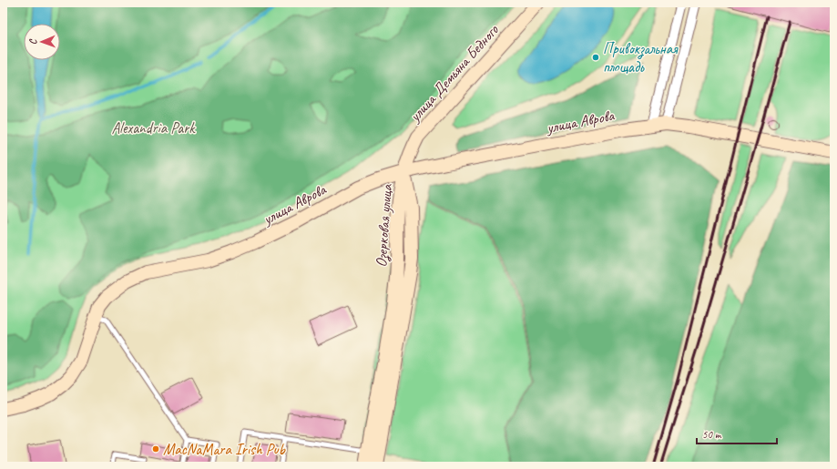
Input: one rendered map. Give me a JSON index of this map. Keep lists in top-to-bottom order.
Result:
{
  "streets": {
    "street": ["улица Демьяна Бедного", "улица Аврова", "Озерковая улица"]
  },
  "crossings": [
    ["улица Демьяна Бедного", "улица Аврова"],
    ["улица Демьяна Бедного", "Озерковая улица"],
    ["улица Аврова", "Озерковая улица"]
  ],
  "parks": ["Alexandria Park"],
  "places": ["Привокзальная площадь", "MacNaMara Irish Pub"],
  "scale_bar": "50 m",
  "north": "left"
}
